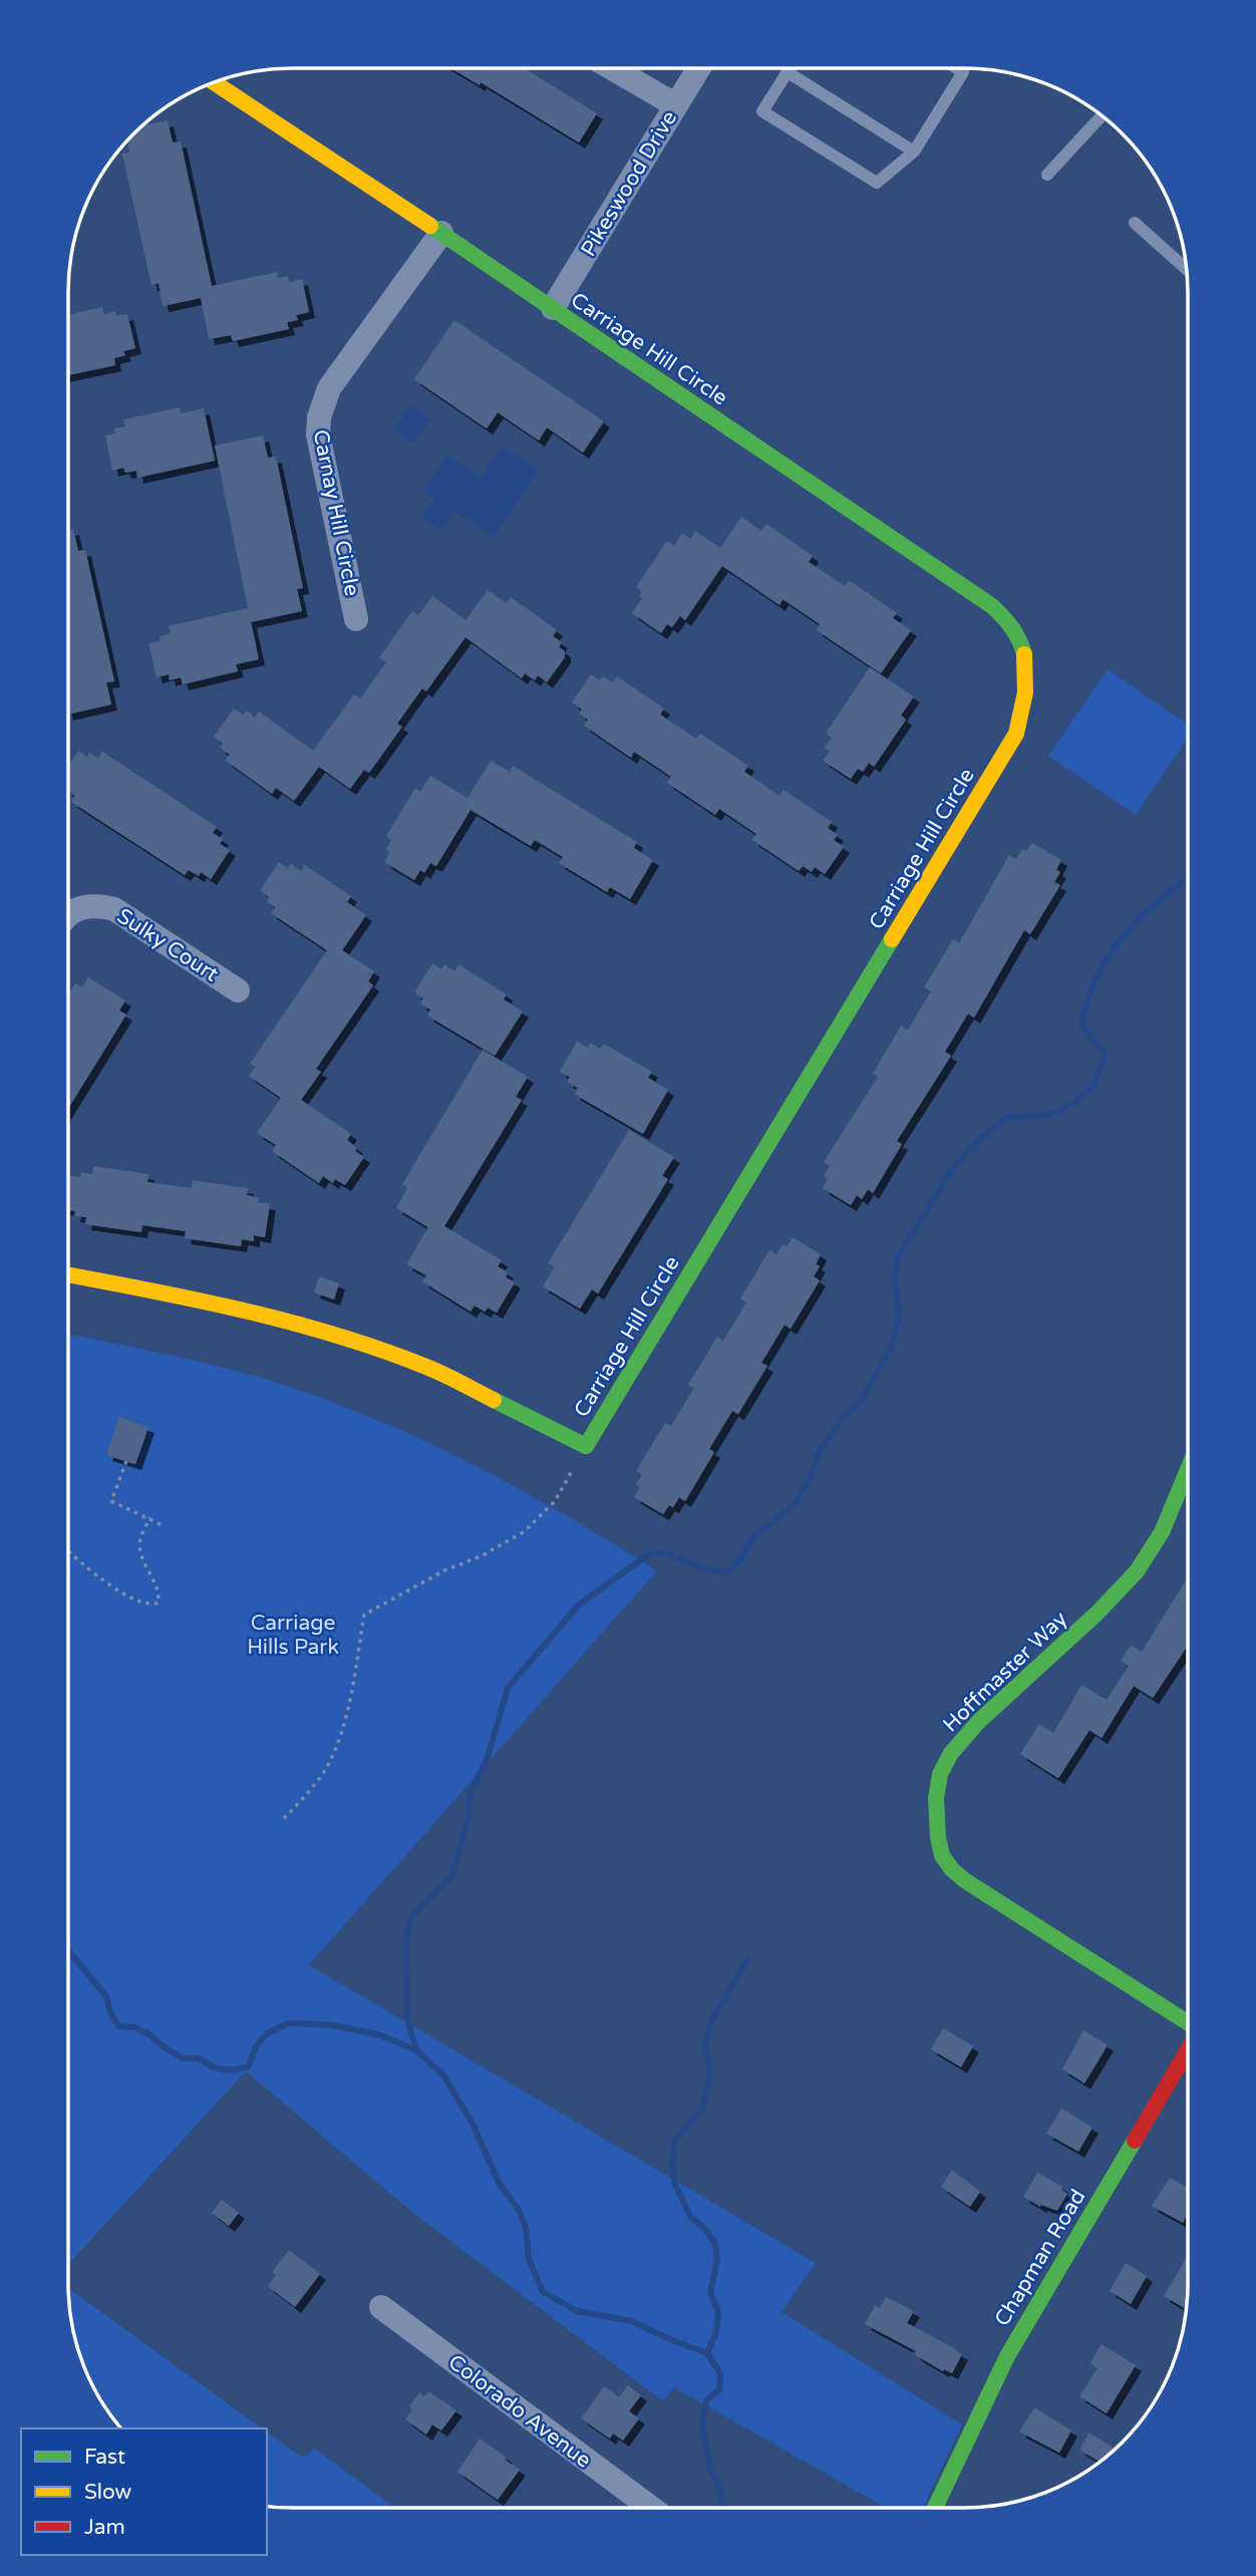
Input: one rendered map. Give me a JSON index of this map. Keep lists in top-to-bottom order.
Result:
{
  "streets": {
    "street": [
      "Pikeswood Drive",
      "Carriage Hill Circle",
      "Carnay Hill Circle",
      "Sulky Court",
      "Hoffmaster Way",
      "Chapman Road",
      "Colorado Avenue"
    ]
  },
  "crossings": [
    ["Pikeswood Drive", "Carriage Hill Circle"],
    ["Carriage Hill Circle", "Carnay Hill Circle"]
  ],
  "parks": ["Carriage Hills Park"],
  "legend": ["Fast", "Slow", "Jam"]
}
